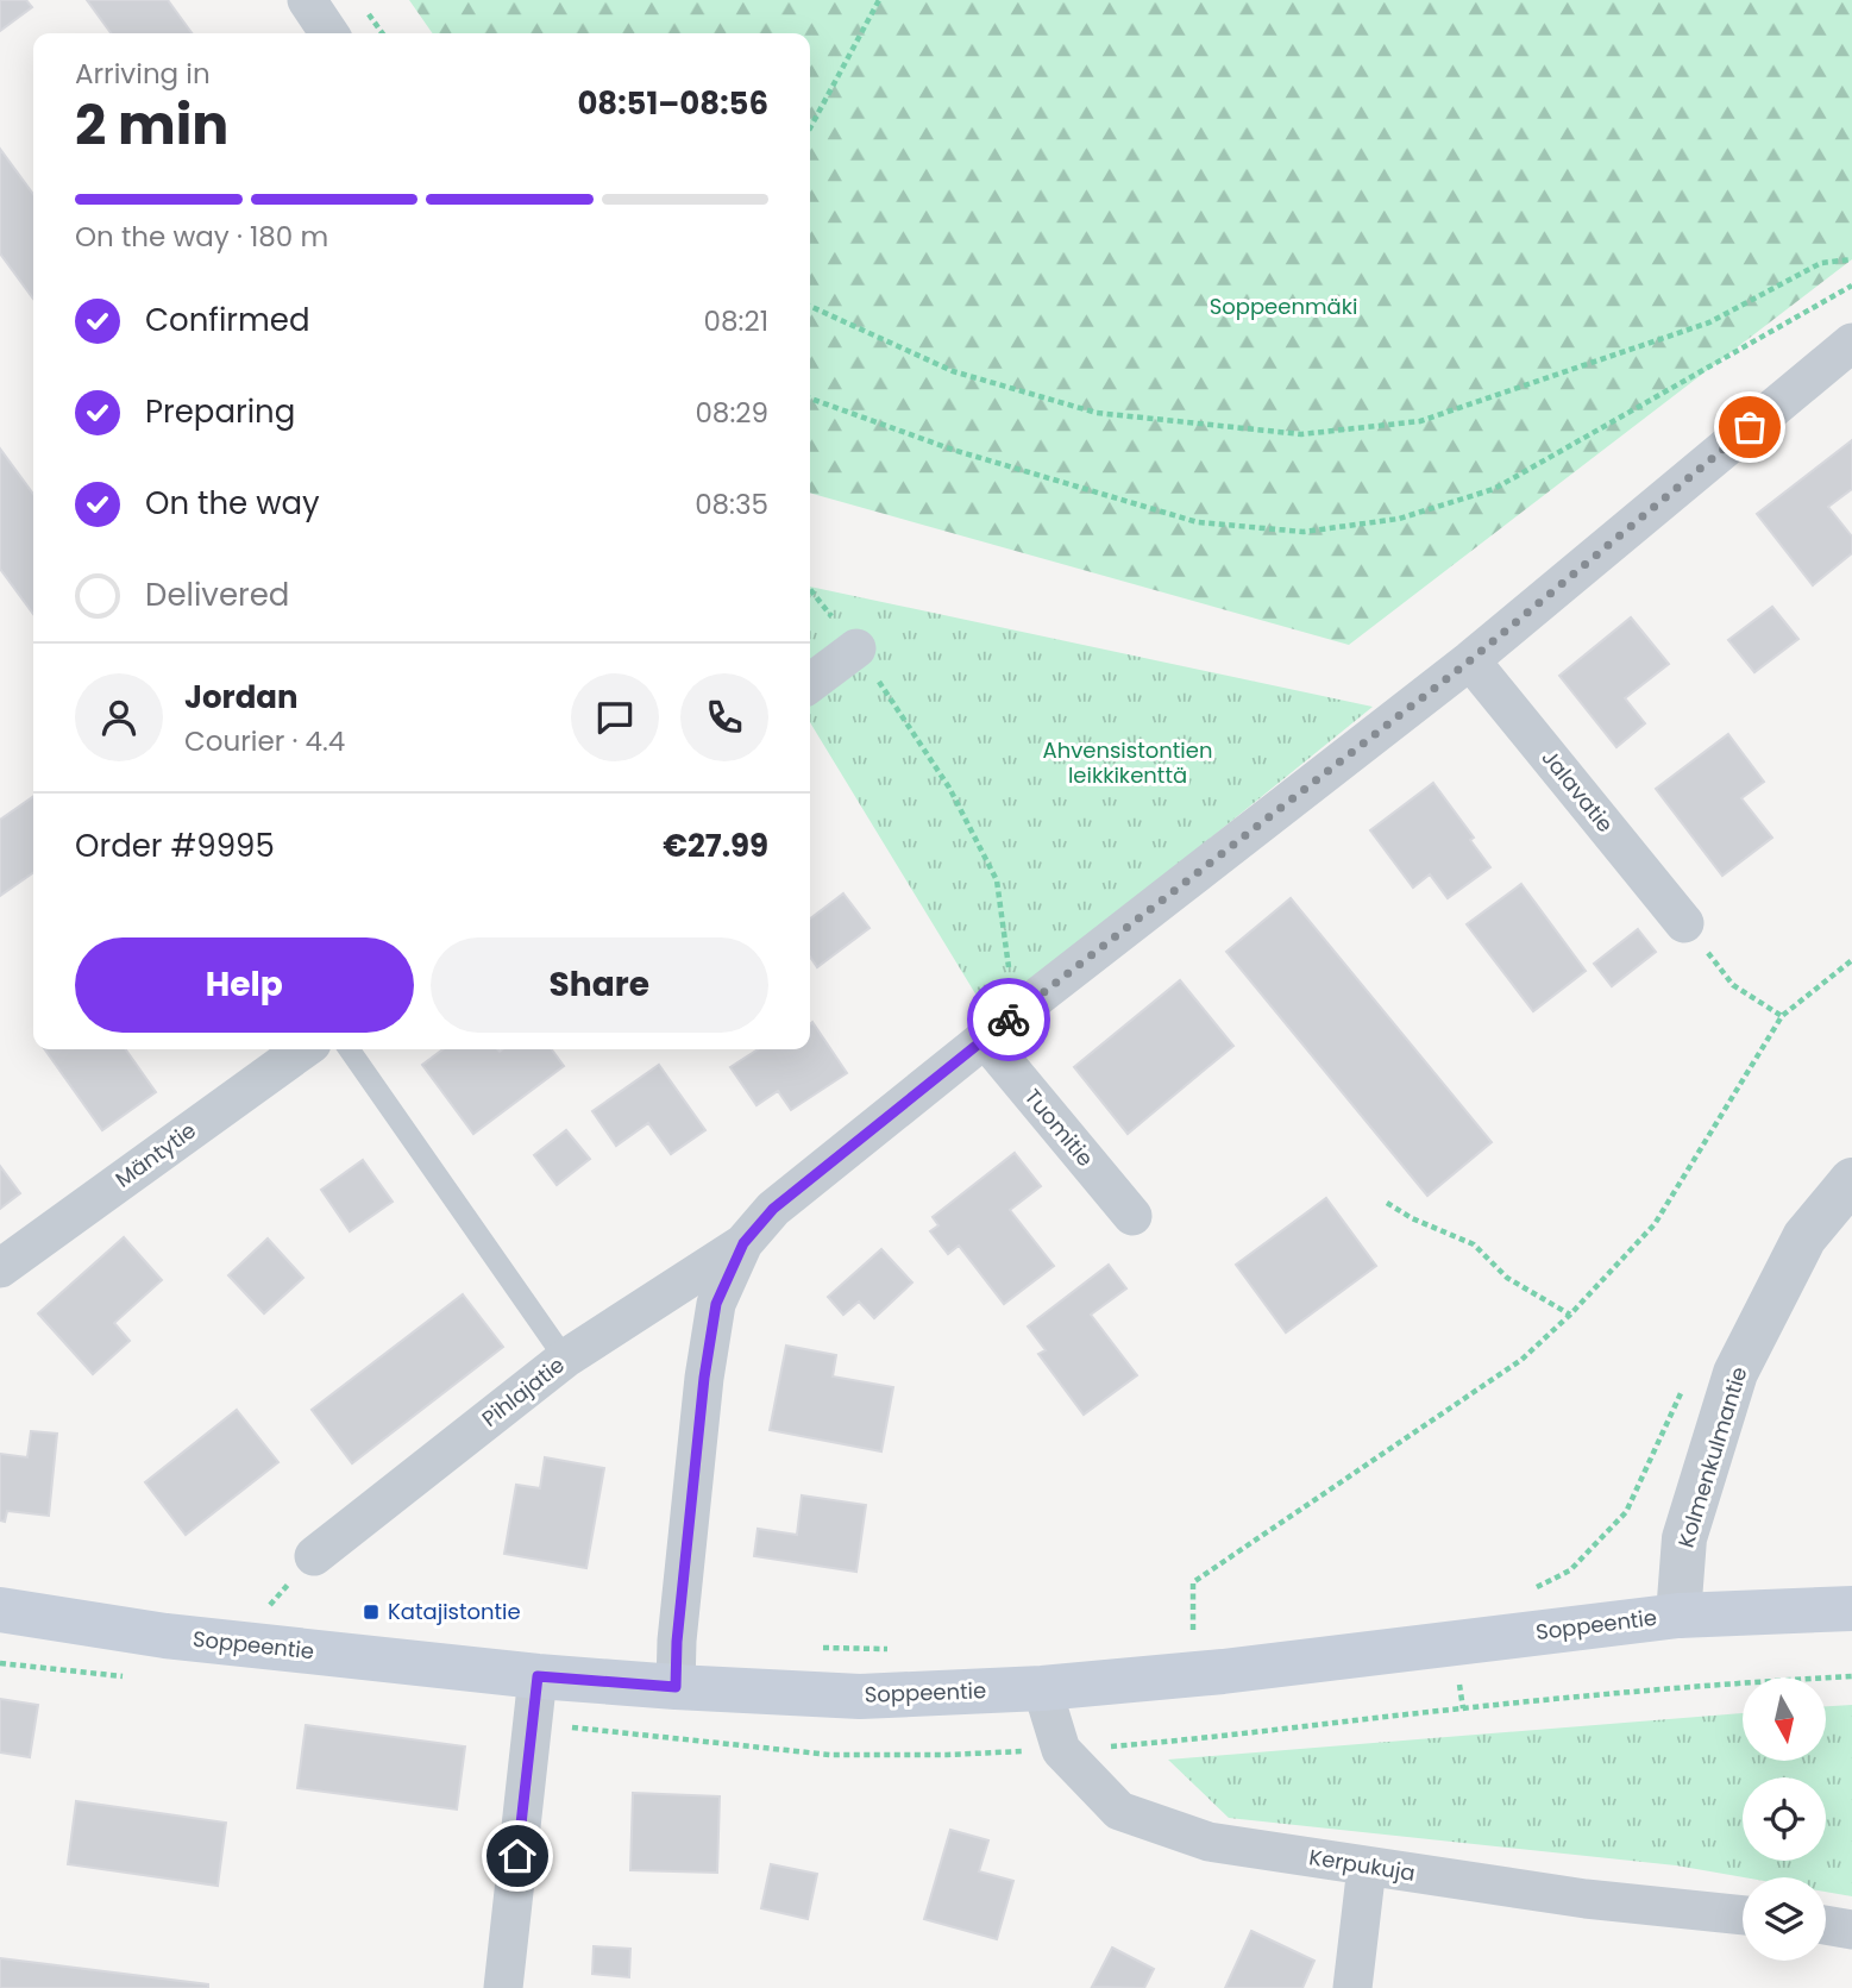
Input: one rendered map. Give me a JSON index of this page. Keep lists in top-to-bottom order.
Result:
{
  "streets": {
    "main road": ["Soppeentie"],
    "street": [
      "Jalavatie",
      "Tuomitie",
      "Mäntytie",
      "Pihlajatie",
      "Kolmenkulmantie",
      "Kerpukuja"
    ]
  },
  "crossings": [
    ["Kolmenkulmantie", "Soppeentie"],
    ["Soppeentie", "Kerpukuja"]
  ],
  "parks": ["Soppeenmäki", "Ahvensistontien leikkikenttä"],
  "places": {
    "transit": ["Katajistontie"]
  },
  "north": "bottom",
  "page": {
    "heading": ["2 min", "Arriving in", "08:51–08:56"],
    "panel": [
      "Jordan",
      "Courier · 4.4",
      "Order #9995",
      "€27.99"
    ],
    "bar": "On the way · 180 m",
    "list": [
      ["Confirmed", "08:21"],
      ["Preparing", "08:29"],
      ["On the way", "08:35"],
      "Delivered"
    ],
    "buttons": ["Help", "Share"]
  }
}
